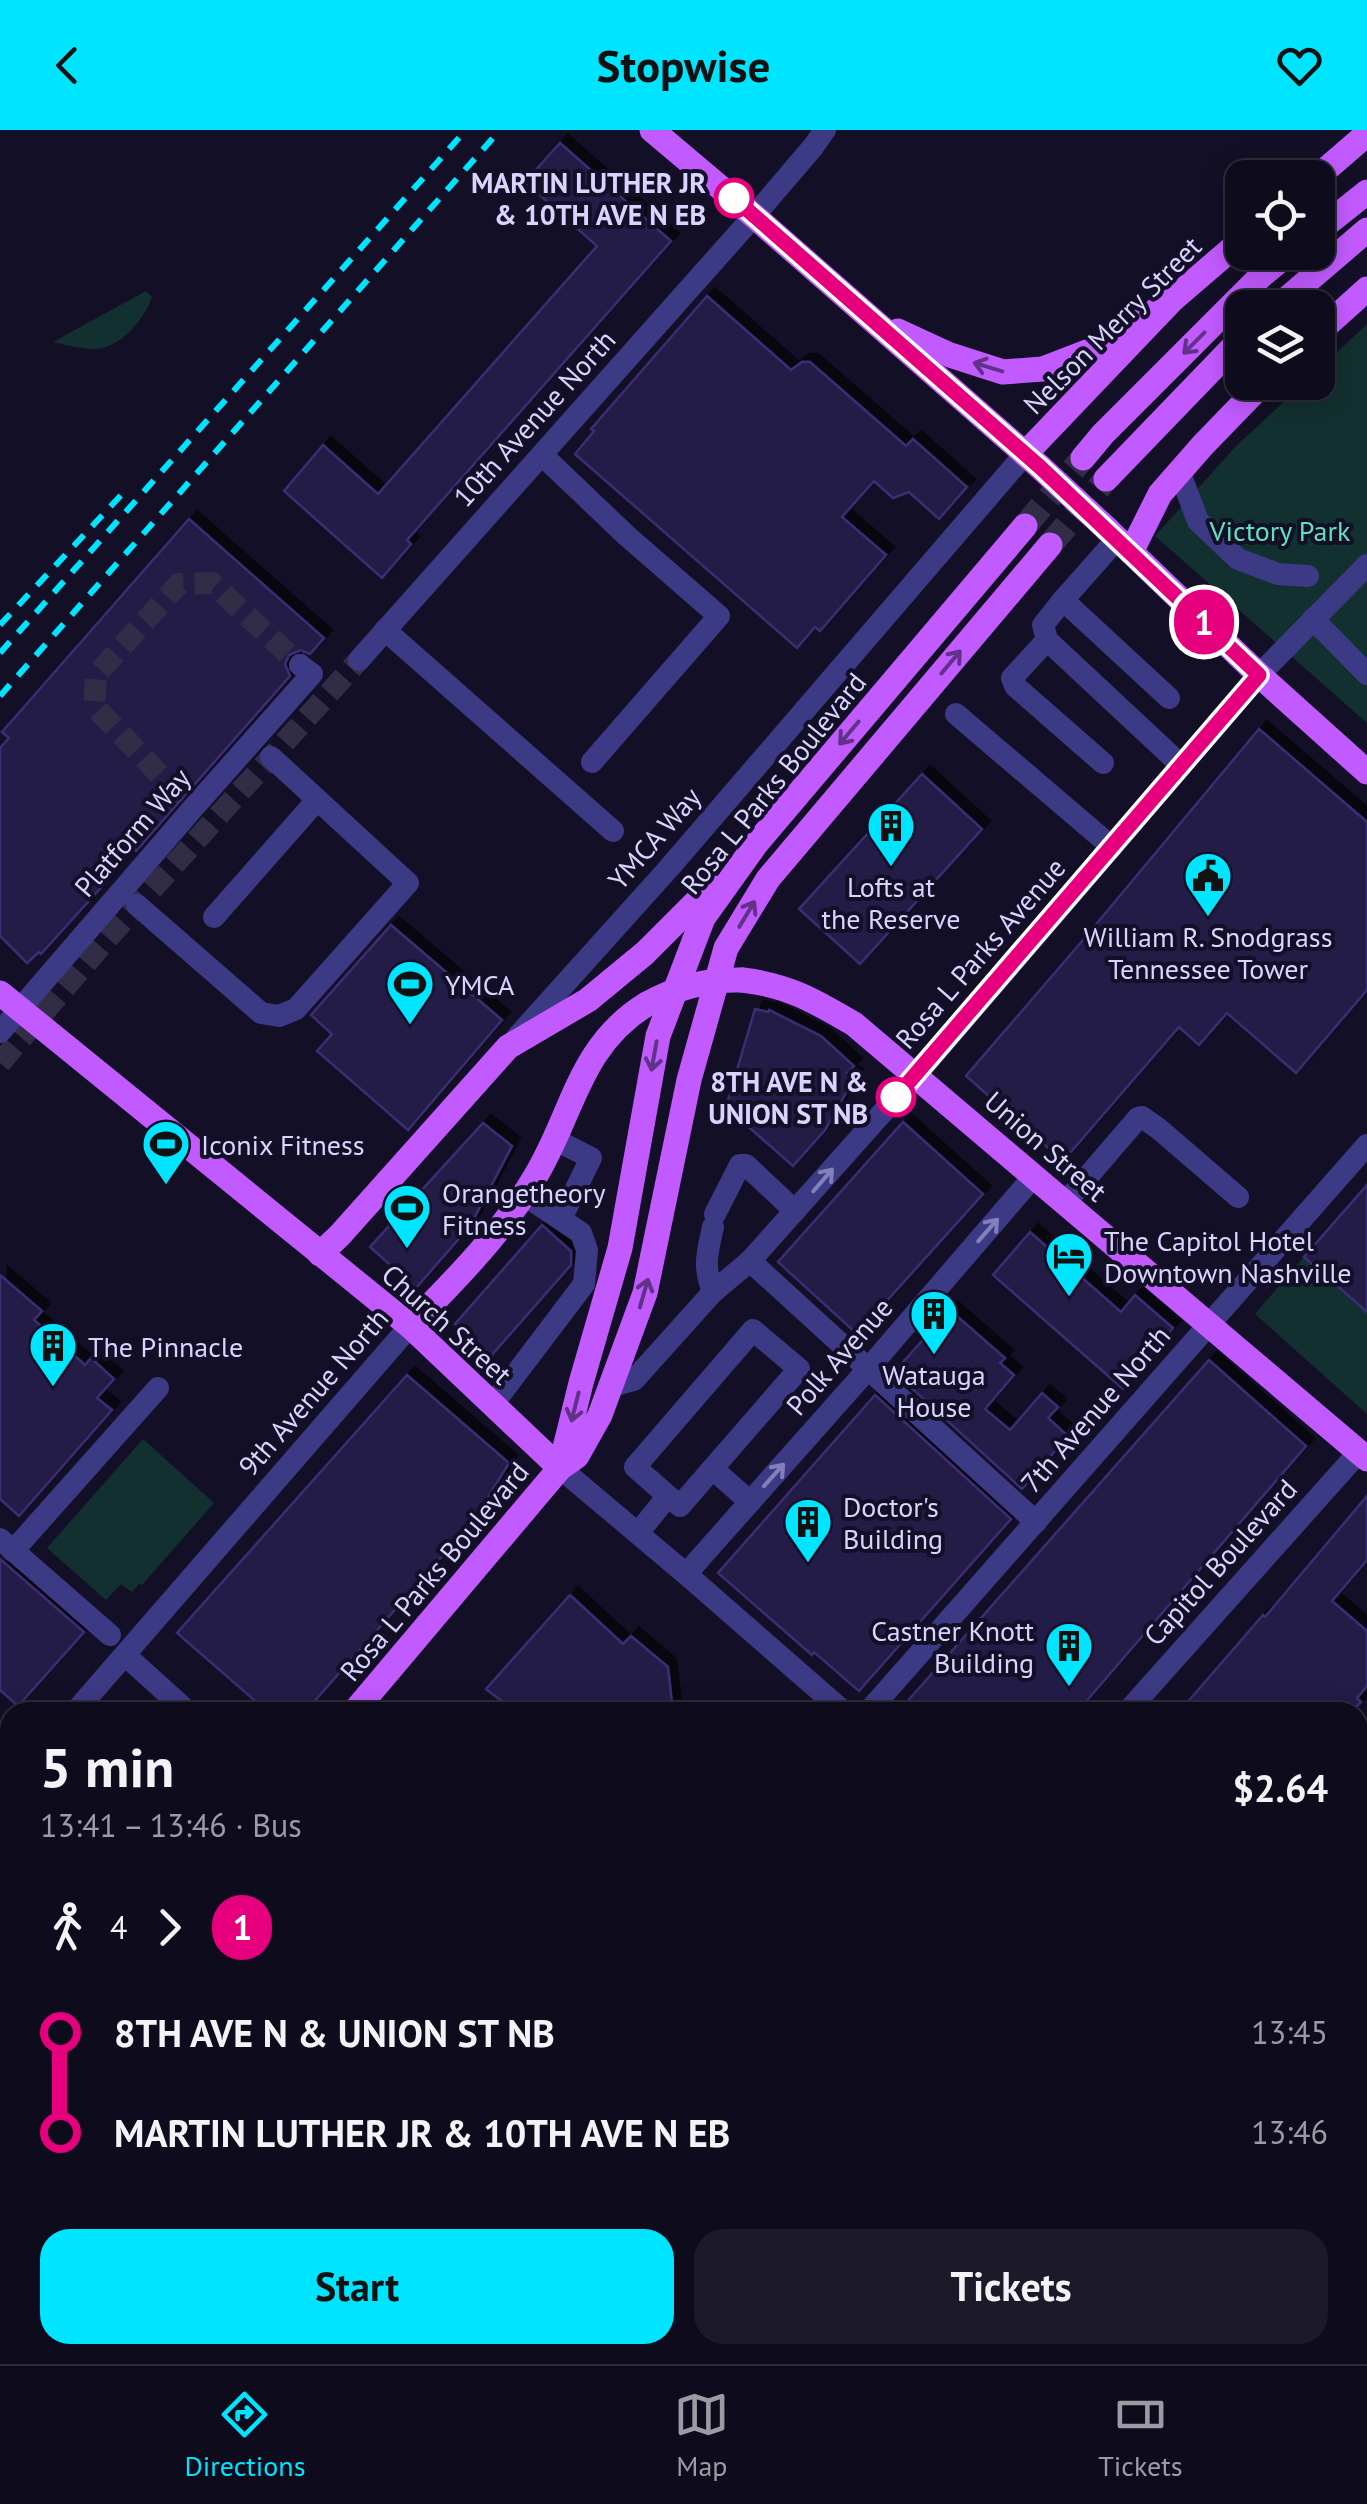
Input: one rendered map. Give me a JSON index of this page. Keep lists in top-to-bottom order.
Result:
{
  "streets": {
    "main road": [
      "Nelson Merry Street",
      "Rosa L Parks Boulevard",
      "YMCA Way",
      "Union Street",
      "Church Street",
      "9th Avenue North"
    ],
    "street": [
      "10th Avenue North",
      "Platform Way",
      "Rosa L Parks Avenue",
      "Polk Avenue",
      "7th Avenue North",
      "Capitol Boulevard"
    ]
  },
  "crossings": [
    ["Nelson Merry Street", "YMCA Way"],
    ["Rosa L Parks Boulevard", "Rosa L Parks Avenue"],
    ["Rosa L Parks Boulevard", "Church Street"],
    ["Platform Way", "Church Street"],
    ["YMCA Way", "Church Street"],
    ["Rosa L Parks Avenue", "Union Street"],
    ["Union Street", "Polk Avenue"],
    ["Union Street", "9th Avenue North"],
    ["Union Street", "7th Avenue North"],
    ["Union Street", "Capitol Boulevard"],
    ["Church Street", "Polk Avenue"],
    ["Church Street", "9th Avenue North"]
  ],
  "one_way": ["Polk Avenue"],
  "parks": ["Victory Park"],
  "places": {
    "other": ["MARTIN LUTHER JR & 10TH AVE N EB", "8TH AVE N & UNION ST NB"],
    "building": [
      "Lofts at the Reserve",
      "Watauga House",
      "The Pinnacle",
      "Doctor's Building",
      "Castner Knott Building"
    ],
    "public building": ["William R. Snodgrass Tennessee Tower"],
    "sports": ["YMCA", "Iconix Fitness", "Orangetheory Fitness"],
    "hotel": ["The Capitol Hotel Downtown Nashville"]
  },
  "lines": ["bus line 1"],
  "page": {
    "header": "Stopwise",
    "on_map": "1",
    "heading": ["5 min", "13:41 – 13:46 · Bus", "$2.64"],
    "legs": ["4", "1"],
    "list": [
      {
        "name": "8TH AVE N & UNION ST NB",
        "value": "13:45"
      },
      {
        "name": "MARTIN LUTHER JR & 10TH AVE N EB",
        "value": "13:46"
      }
    ],
    "buttons": ["Start", "Tickets"],
    "tabs": ["Directions", "Map", "Tickets"]
  }
}
